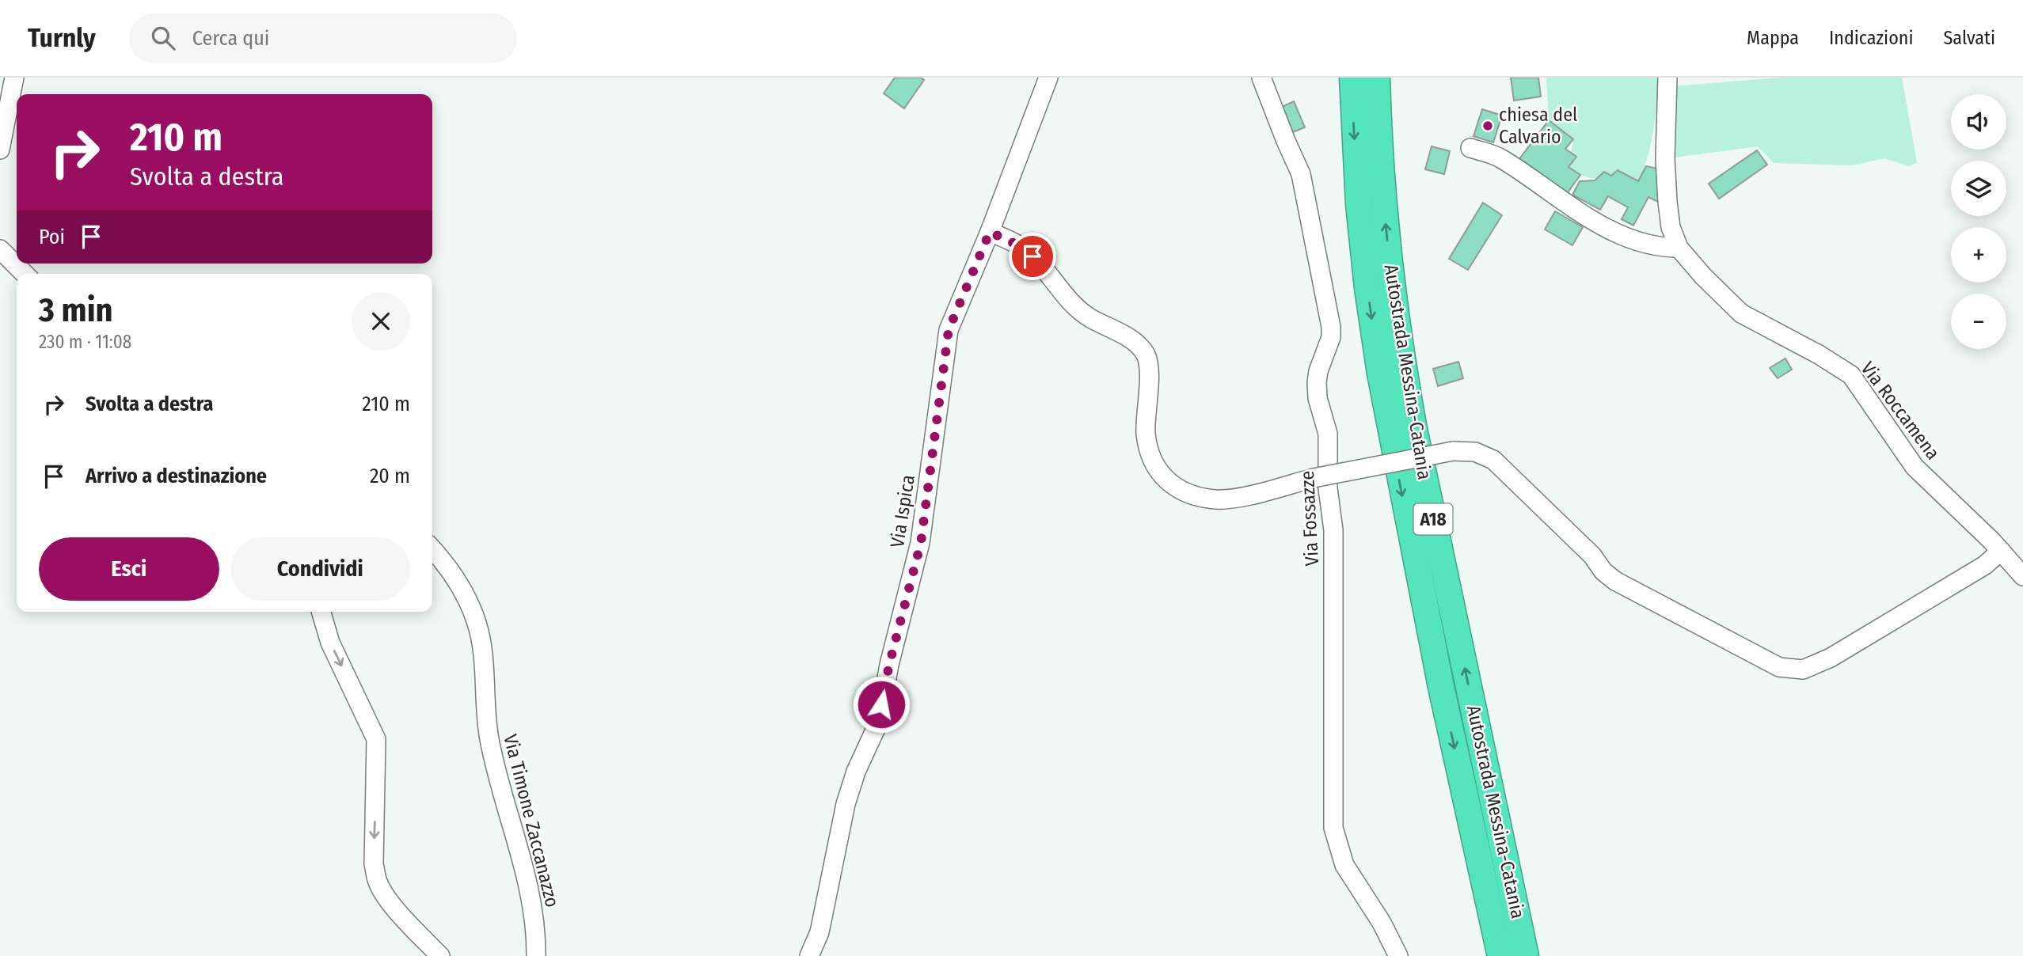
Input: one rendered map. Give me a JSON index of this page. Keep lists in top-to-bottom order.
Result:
{
  "streets": {
    "highway": ["Autostrada Messina-Catania", "A18"],
    "street": [
      "Via Roccamena",
      "Via Ispica",
      "Via Fossazze",
      "Via Timone Zaccanazzo"
    ]
  },
  "places": ["chiesa del Calvario"],
  "page": {
    "header": "Turnly",
    "search": "Cerca qui",
    "nav": ["Mappa", "Indicazioni", "Salvati"],
    "map_buttons": ["+", "−"],
    "turn": ["210 m", "Svolta a destra"],
    "then": "Poi",
    "heading": ["3 min", "230 m · 11:08"],
    "list": [
      {
        "name": "Svolta a destra",
        "value": "210 m"
      },
      {
        "name": "Arrivo a destinazione",
        "value": "20 m"
      }
    ],
    "buttons": ["Esci", "Condividi"]
  }
}
